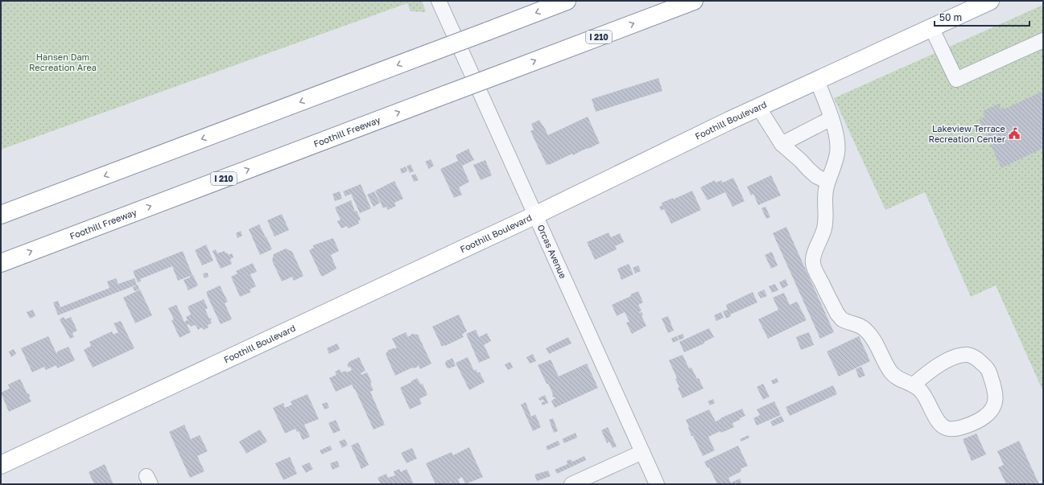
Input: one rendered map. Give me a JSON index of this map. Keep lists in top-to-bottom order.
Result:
{
  "streets": {
    "main road": ["I 210", "Foothill Boulevard", "Foothill Freeway"],
    "street": ["Orcas Avenue"]
  },
  "crossings": [
    ["Foothill Boulevard", "Orcas Avenue"]
  ],
  "parks": ["Hansen Dam Recreation Area"],
  "places": {
    "public building": ["Lakeview Terrace Recreation Center"]
  },
  "scale_bar": "50 m"
}
